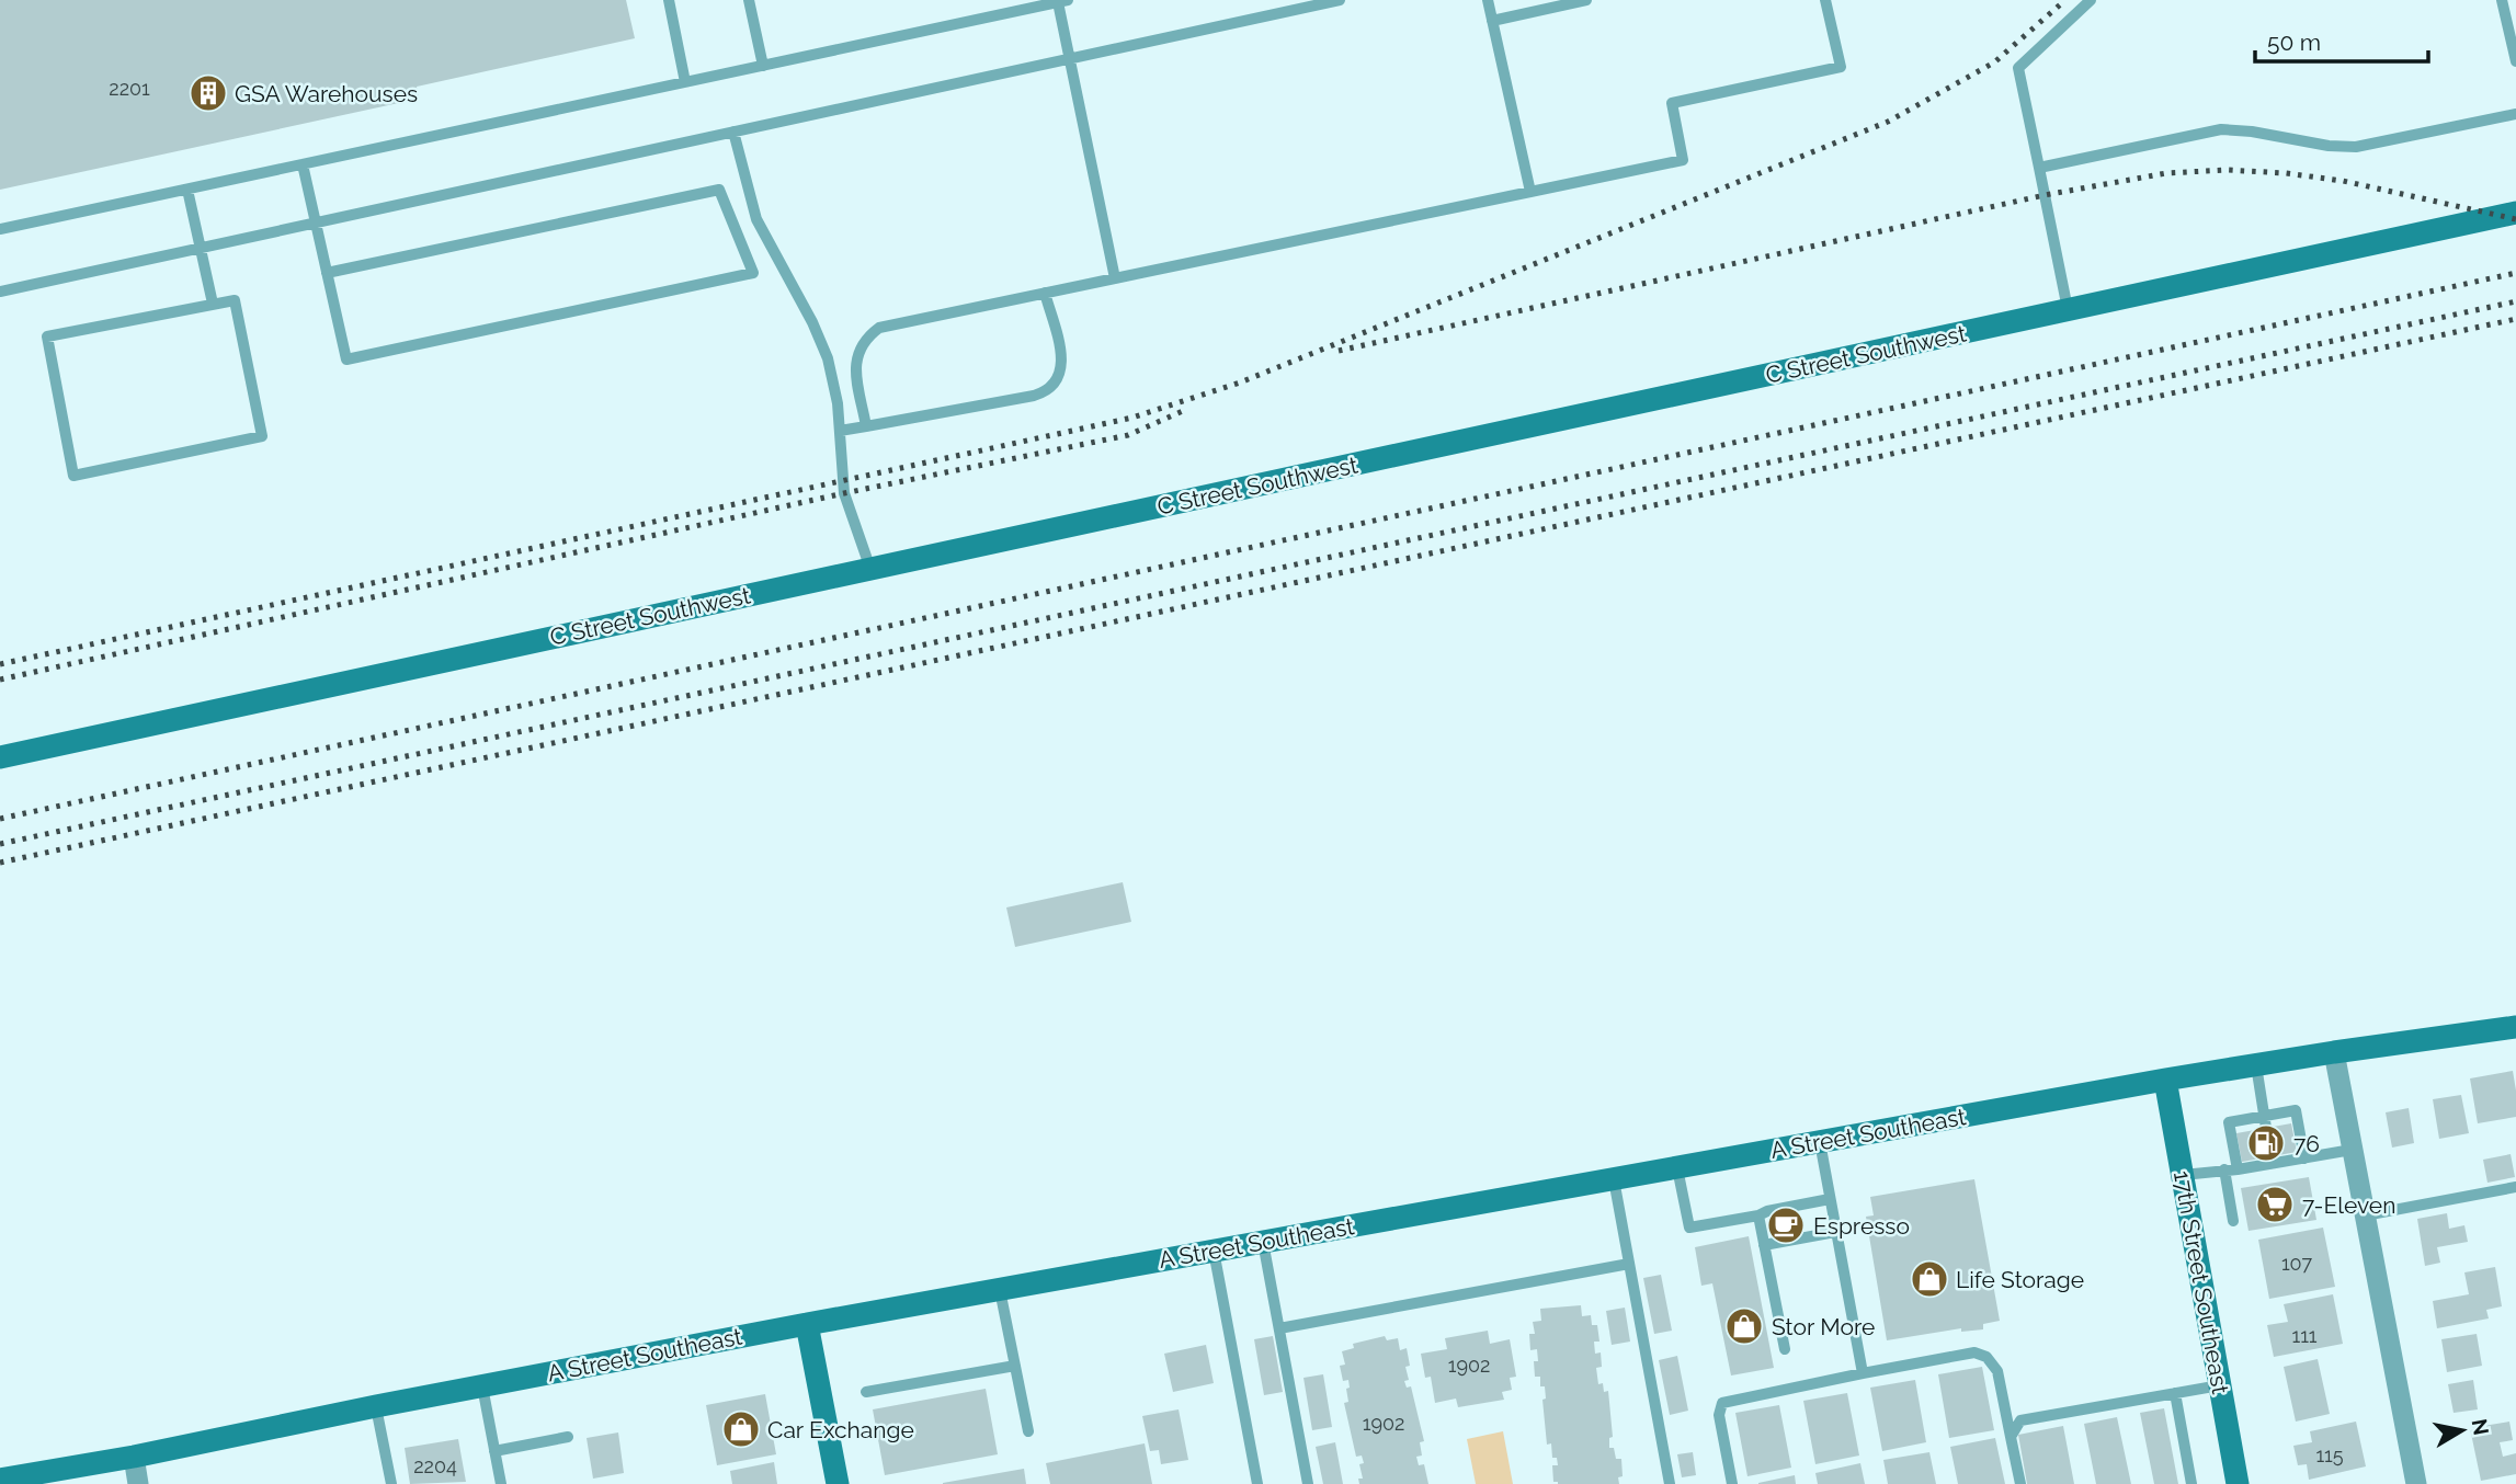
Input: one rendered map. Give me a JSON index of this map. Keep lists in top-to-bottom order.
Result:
{
  "streets": {
    "main road": ["C Street Southwest", "A Street Southeast", "17th Street Southeast"]
  },
  "crossings": [
    ["A Street Southeast", "17th Street Southeast"]
  ],
  "places": {
    "building": ["GSA Warehouses"],
    "fuel station": ["76"],
    "supermarket": ["7-Eleven"],
    "cafe": ["Espresso"],
    "shop": ["Life Storage", "Stor More", "Car Exchange"]
  },
  "house_numbers": [
    "2201",
    "107",
    "111",
    "1902",
    "1902",
    "115",
    "2204"
  ],
  "scale_bar": "50 m",
  "north": "right"
}
